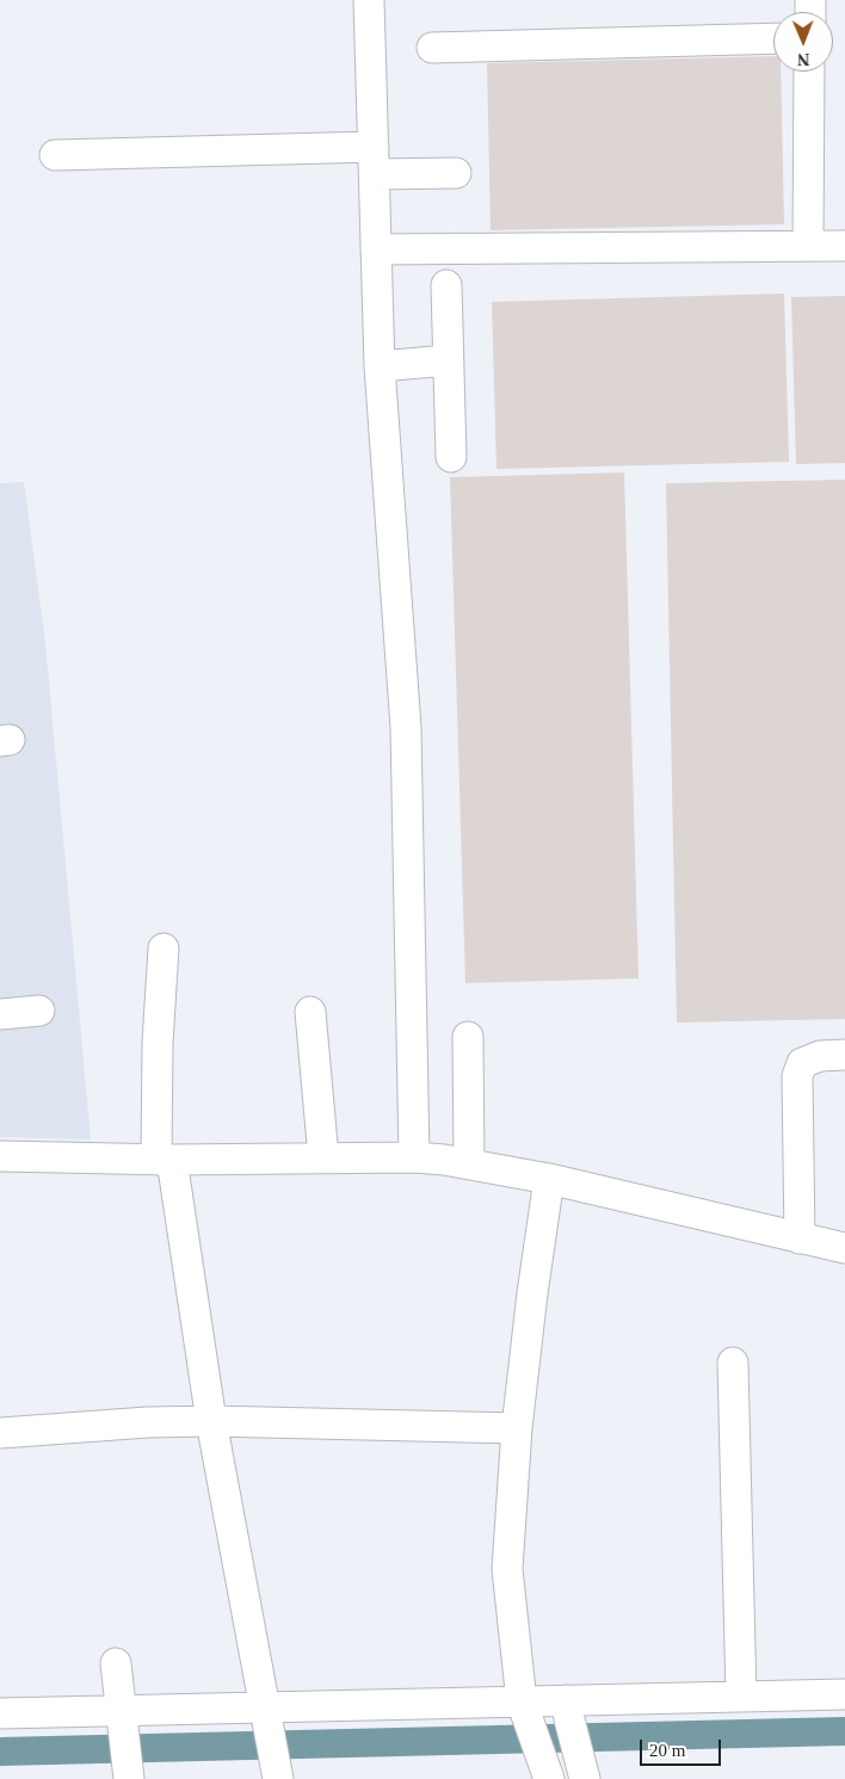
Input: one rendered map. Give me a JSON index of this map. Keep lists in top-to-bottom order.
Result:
{
  "scale_bar": "20 m",
  "north": "bottom"
}
